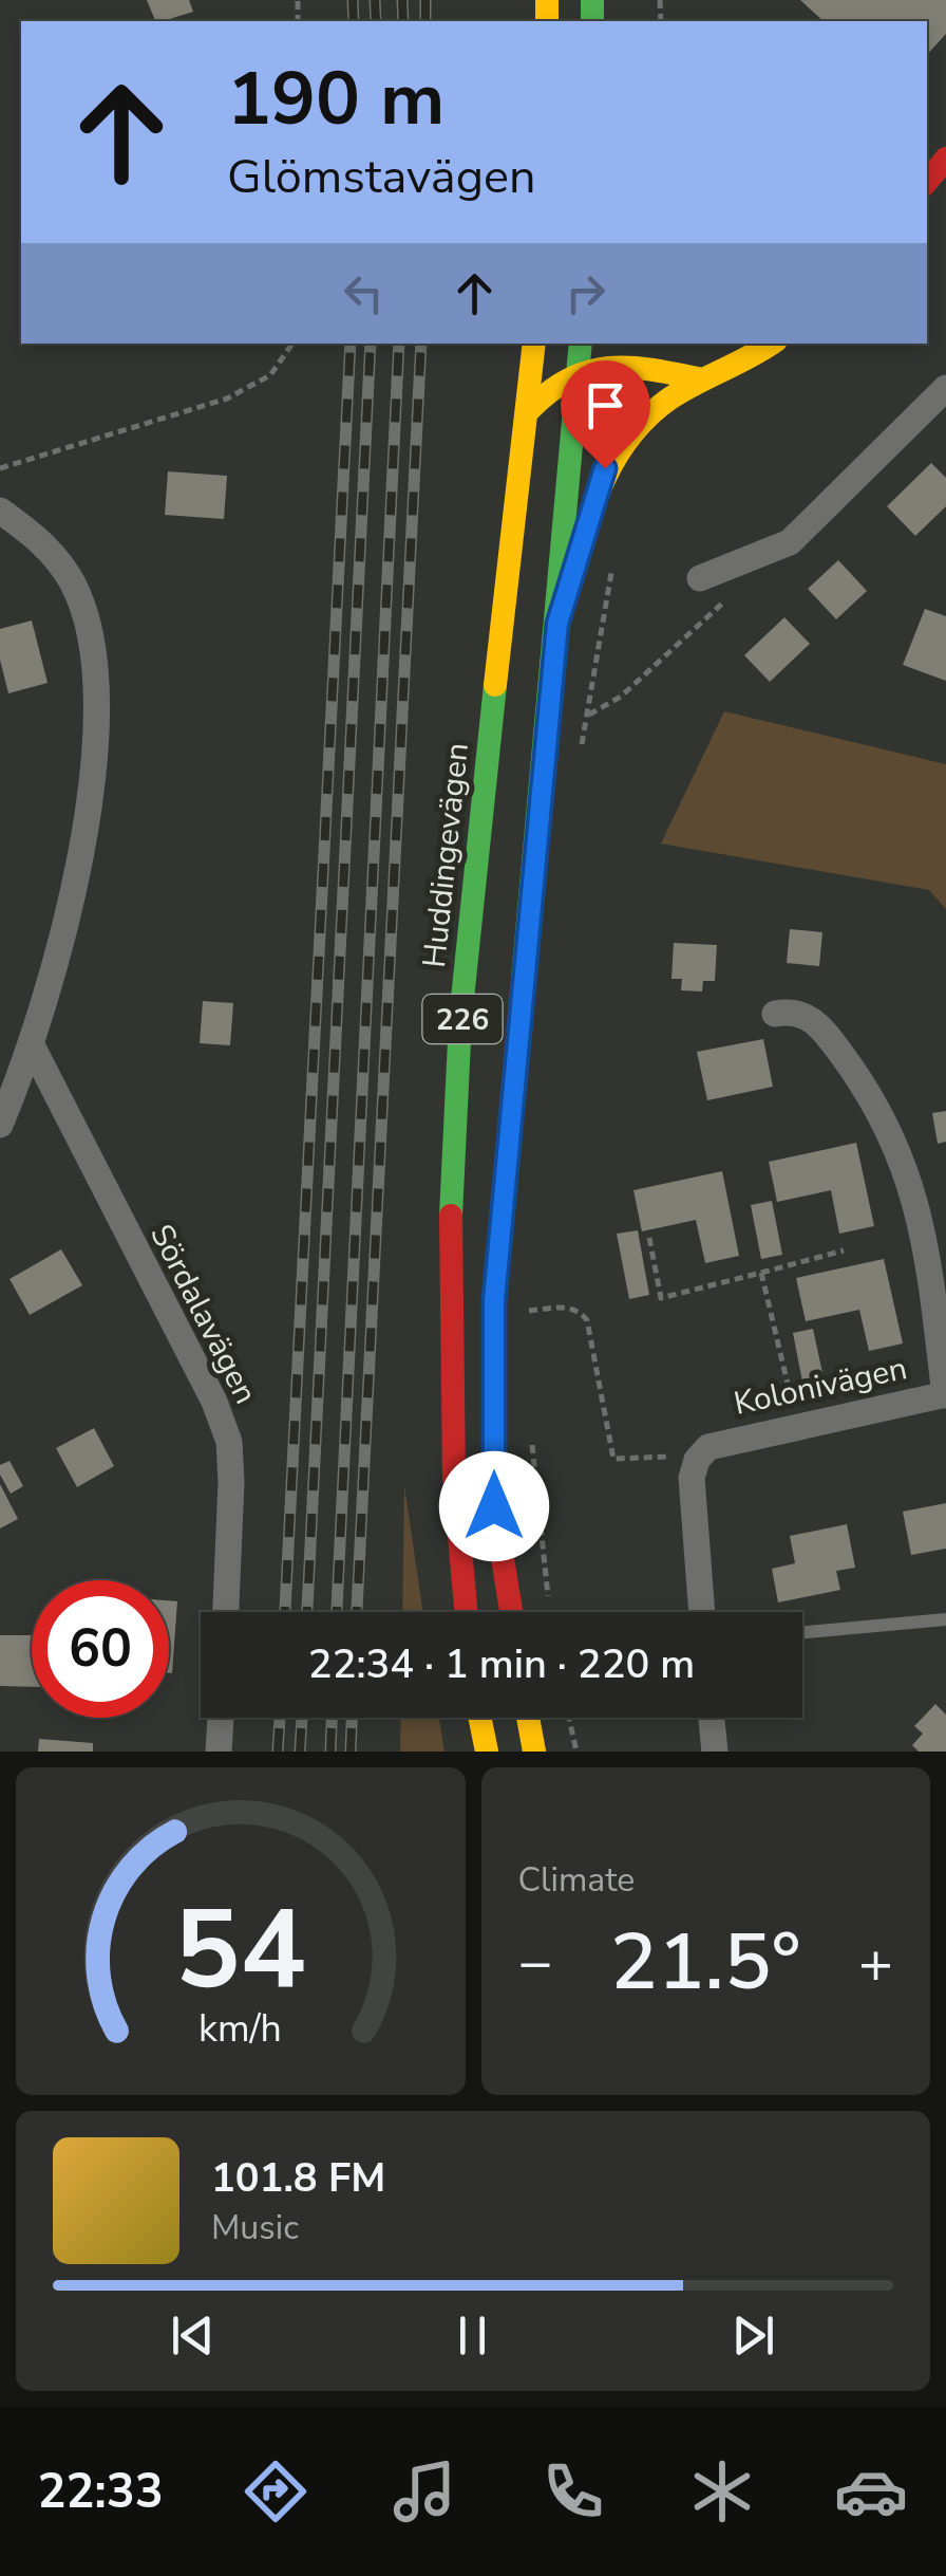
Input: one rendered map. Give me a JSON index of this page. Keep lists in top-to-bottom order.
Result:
{
  "streets": {
    "main road": ["Huddingevägen", "226"],
    "street": ["Sördalavägen", "Kolonivägen"]
  },
  "page": {
    "turn": ["190 m", "Glömstavägen"],
    "limit": "60",
    "trip": "22:34 · 1 min · 220 m",
    "tile": "Climate",
    "heat": ["−", "21.5°", "+"],
    "song": ["101.8 FM", "Music"],
    "tabs": "22:33",
    "gauge": ["54", "km/h"]
  }
}
